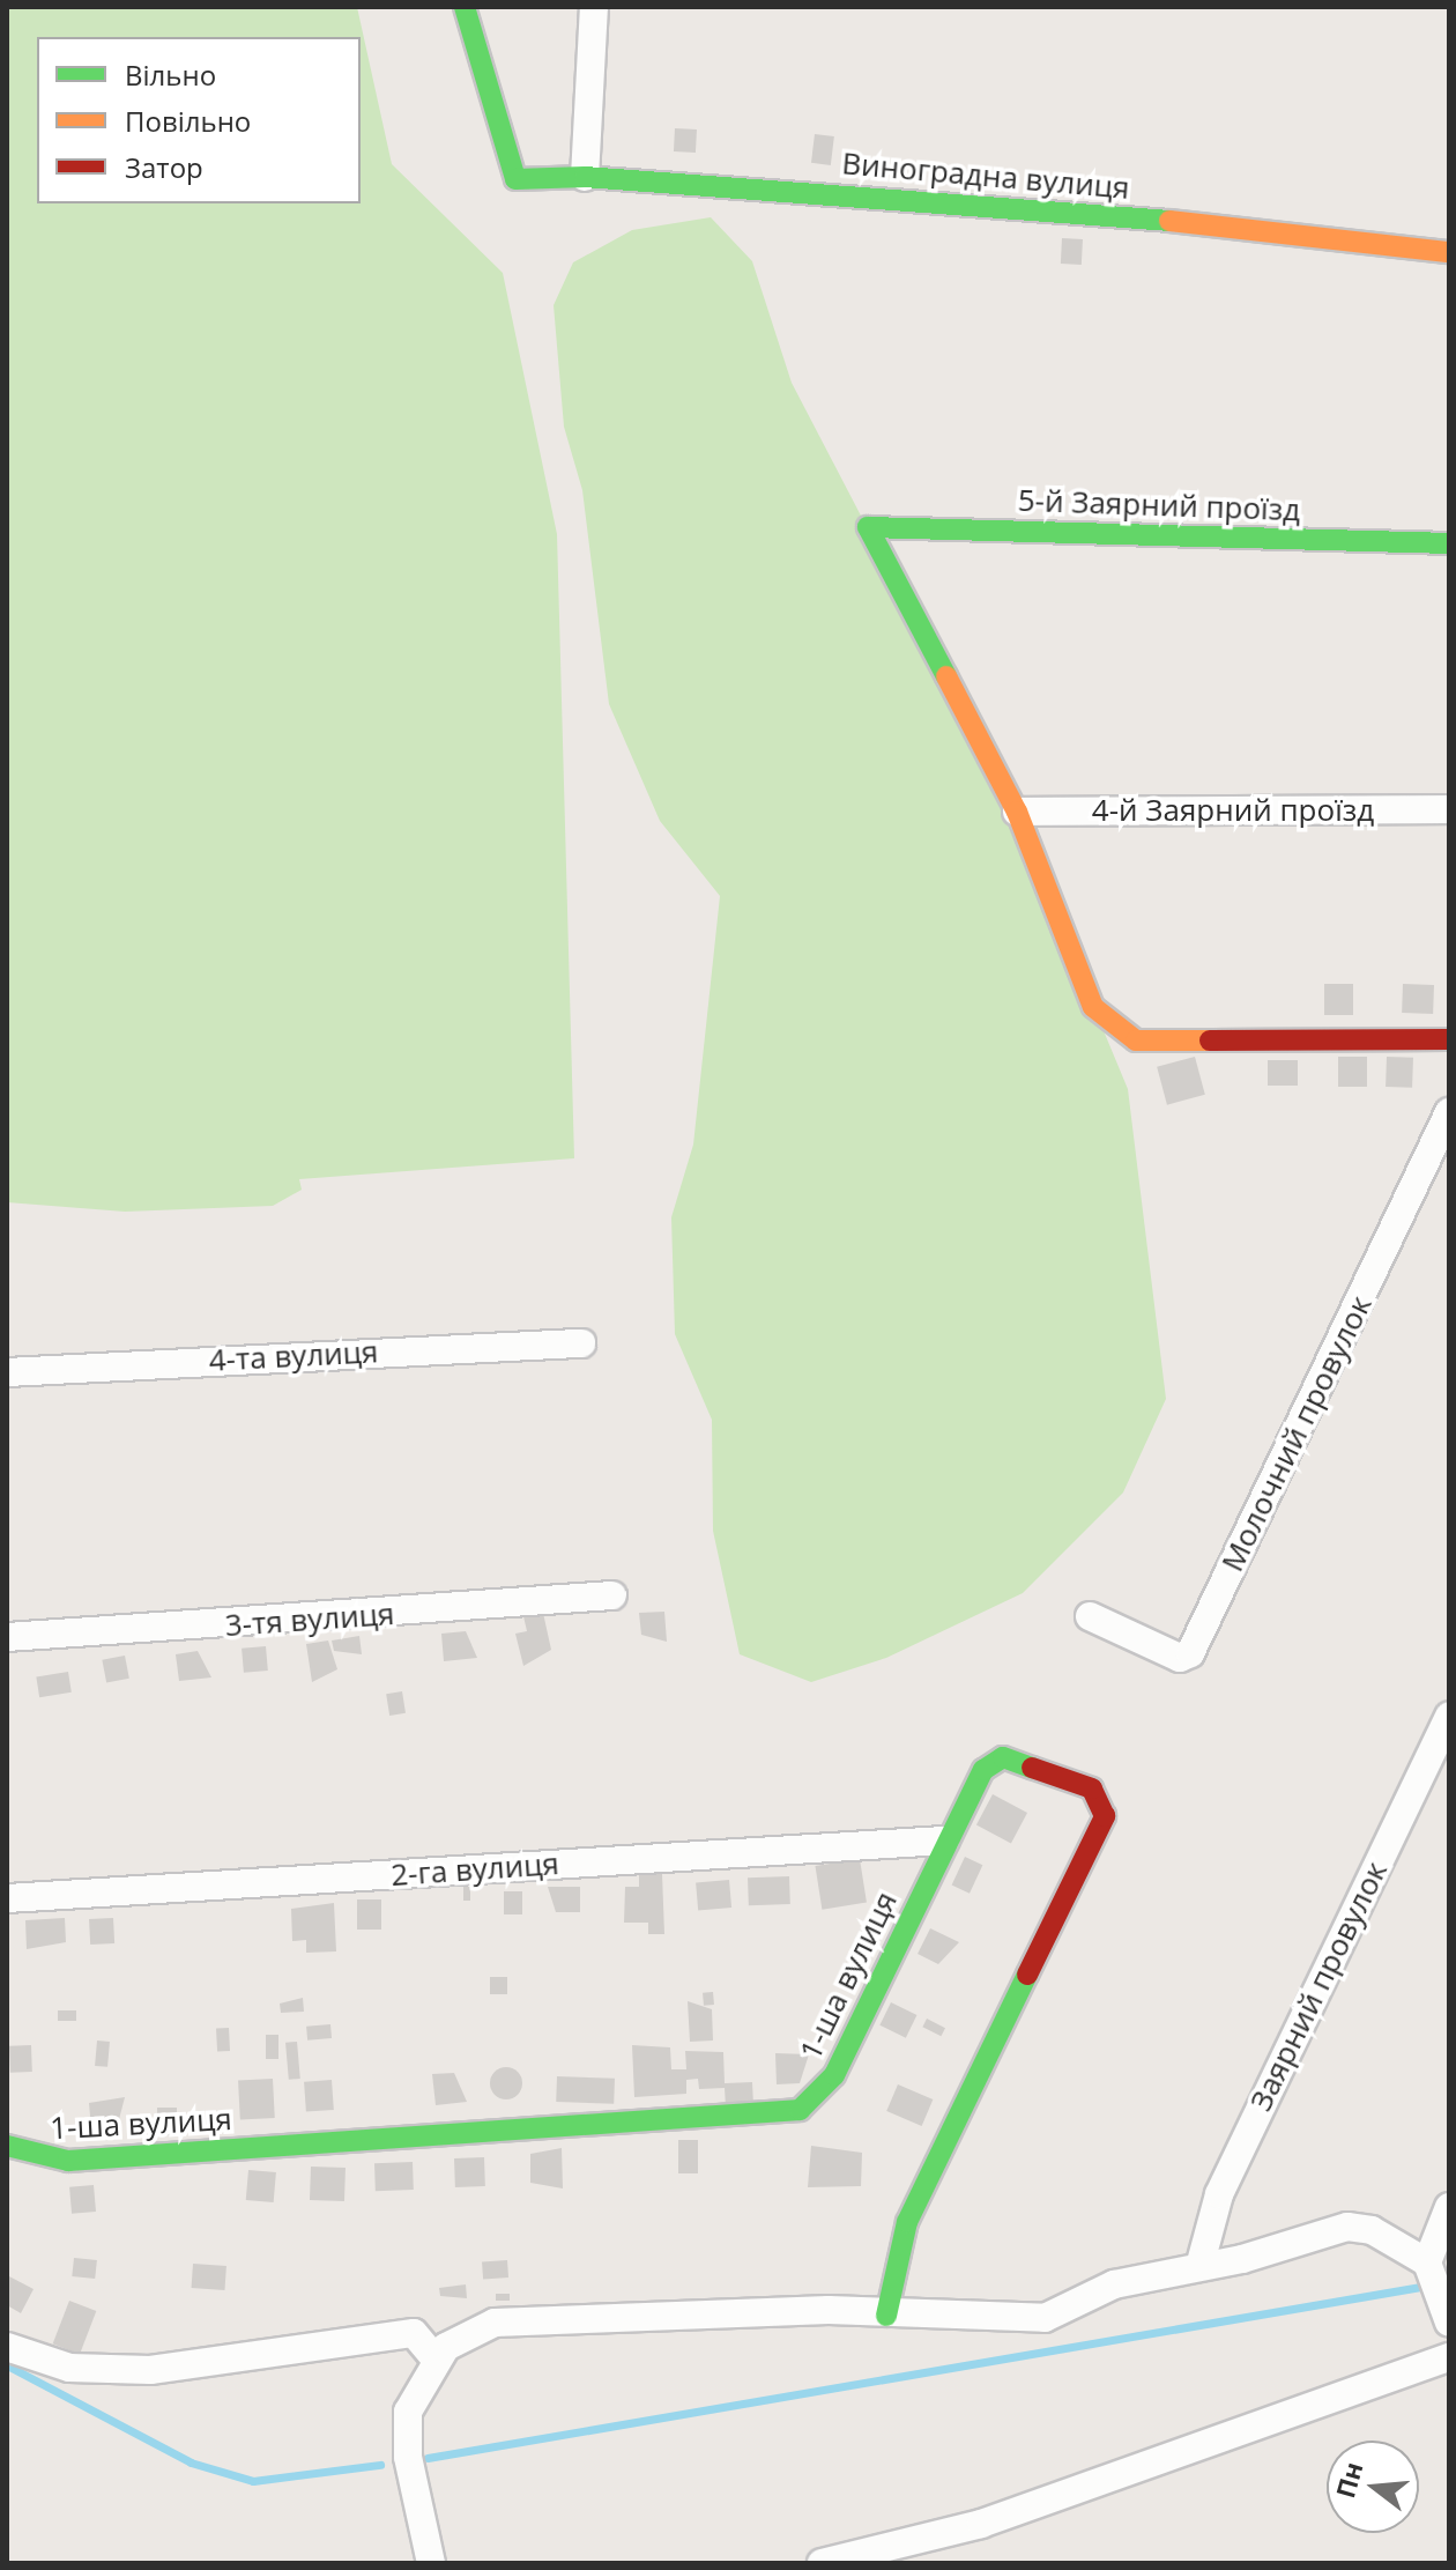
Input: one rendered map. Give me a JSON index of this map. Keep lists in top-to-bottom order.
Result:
{
  "streets": {
    "street": [
      "Виноградна вулиця",
      "5-й Заярний проїзд",
      "4-й Заярний проїзд",
      "4-та вулиця",
      "Молочний провулок",
      "3-тя вулиця",
      "2-га вулиця",
      "1-ша вулиця",
      "Заярний провулок"
    ]
  },
  "crossings": [
    ["5-й Заярний проїзд", "4-й Заярний проїзд"],
    ["2-га вулиця", "1-ша вулиця"]
  ],
  "legend": ["Вільно", "Повільно", "Затор"],
  "north": "left"
}
